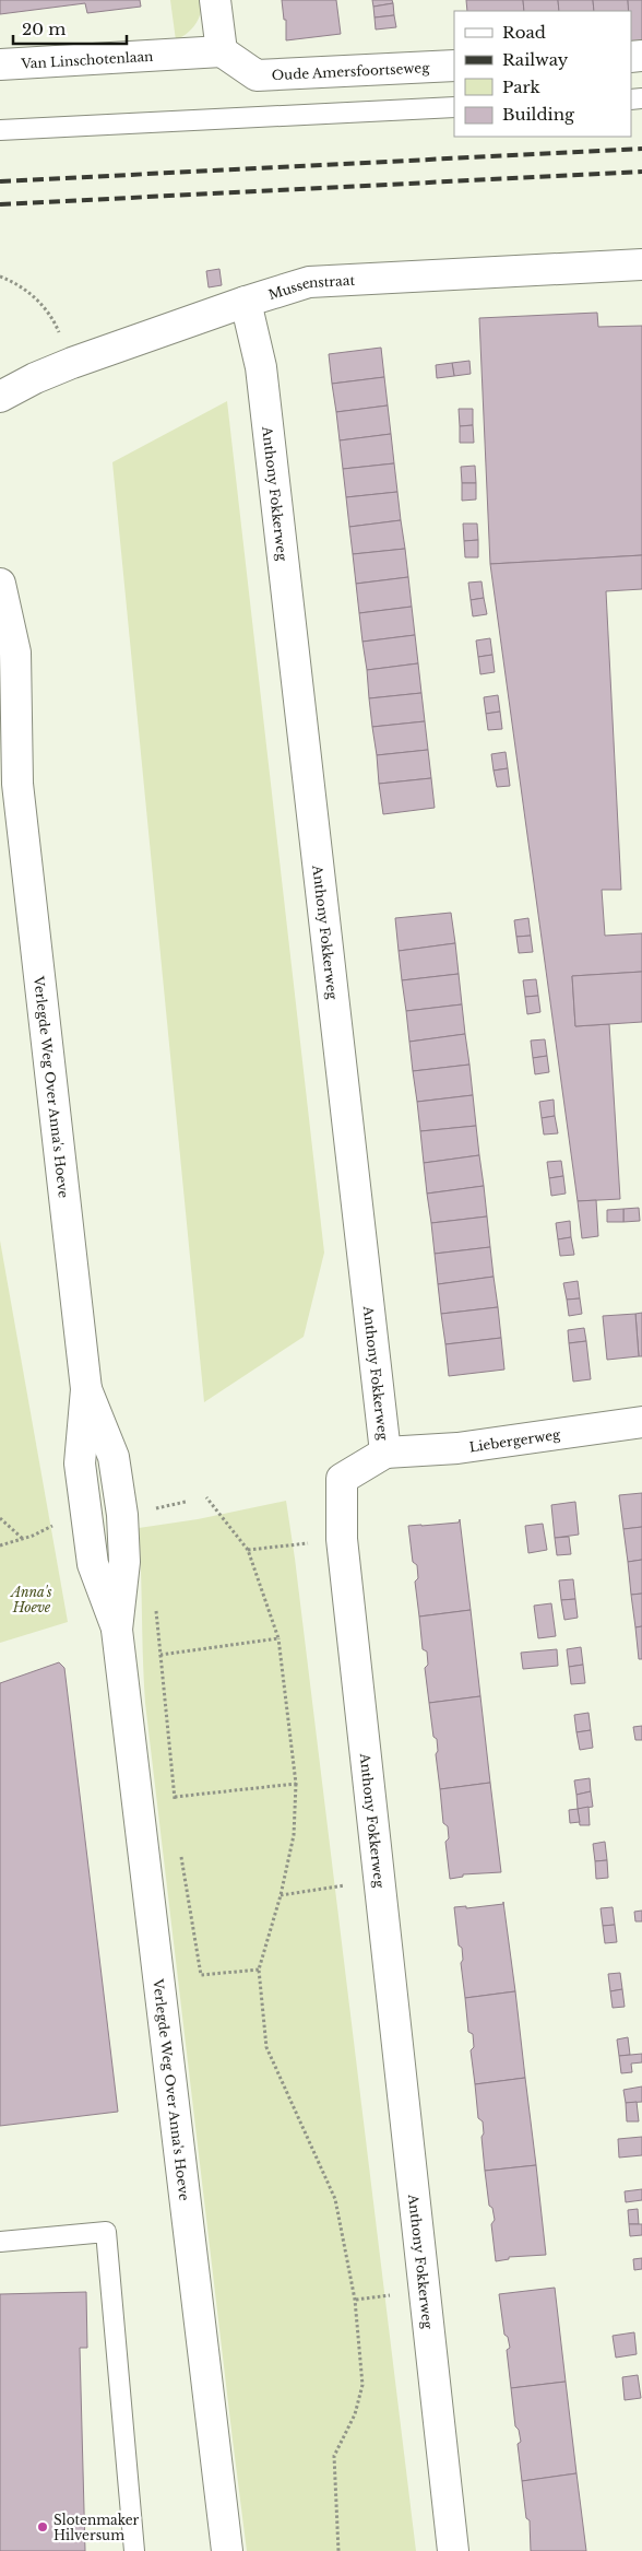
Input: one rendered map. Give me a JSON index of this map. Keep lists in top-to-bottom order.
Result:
{
  "streets": {
    "street": [
      "Van Linschotenlaan",
      "Oude Amersfoortseweg",
      "Mussenstraat",
      "Anthony Fokkerweg",
      "Verlegde Weg Over Anna's Hoeve",
      "Liebergerweg"
    ]
  },
  "crossings": [
    ["Van Linschotenlaan", "Oude Amersfoortseweg"],
    ["Mussenstraat", "Anthony Fokkerweg"],
    ["Anthony Fokkerweg", "Liebergerweg"]
  ],
  "parks": ["Anna's Hoeve"],
  "places": ["Slotenmaker Hilversum"],
  "legend": [
    "Road",
    "Railway",
    "Park",
    "Building"
  ],
  "scale_bar": "20 m"
}
